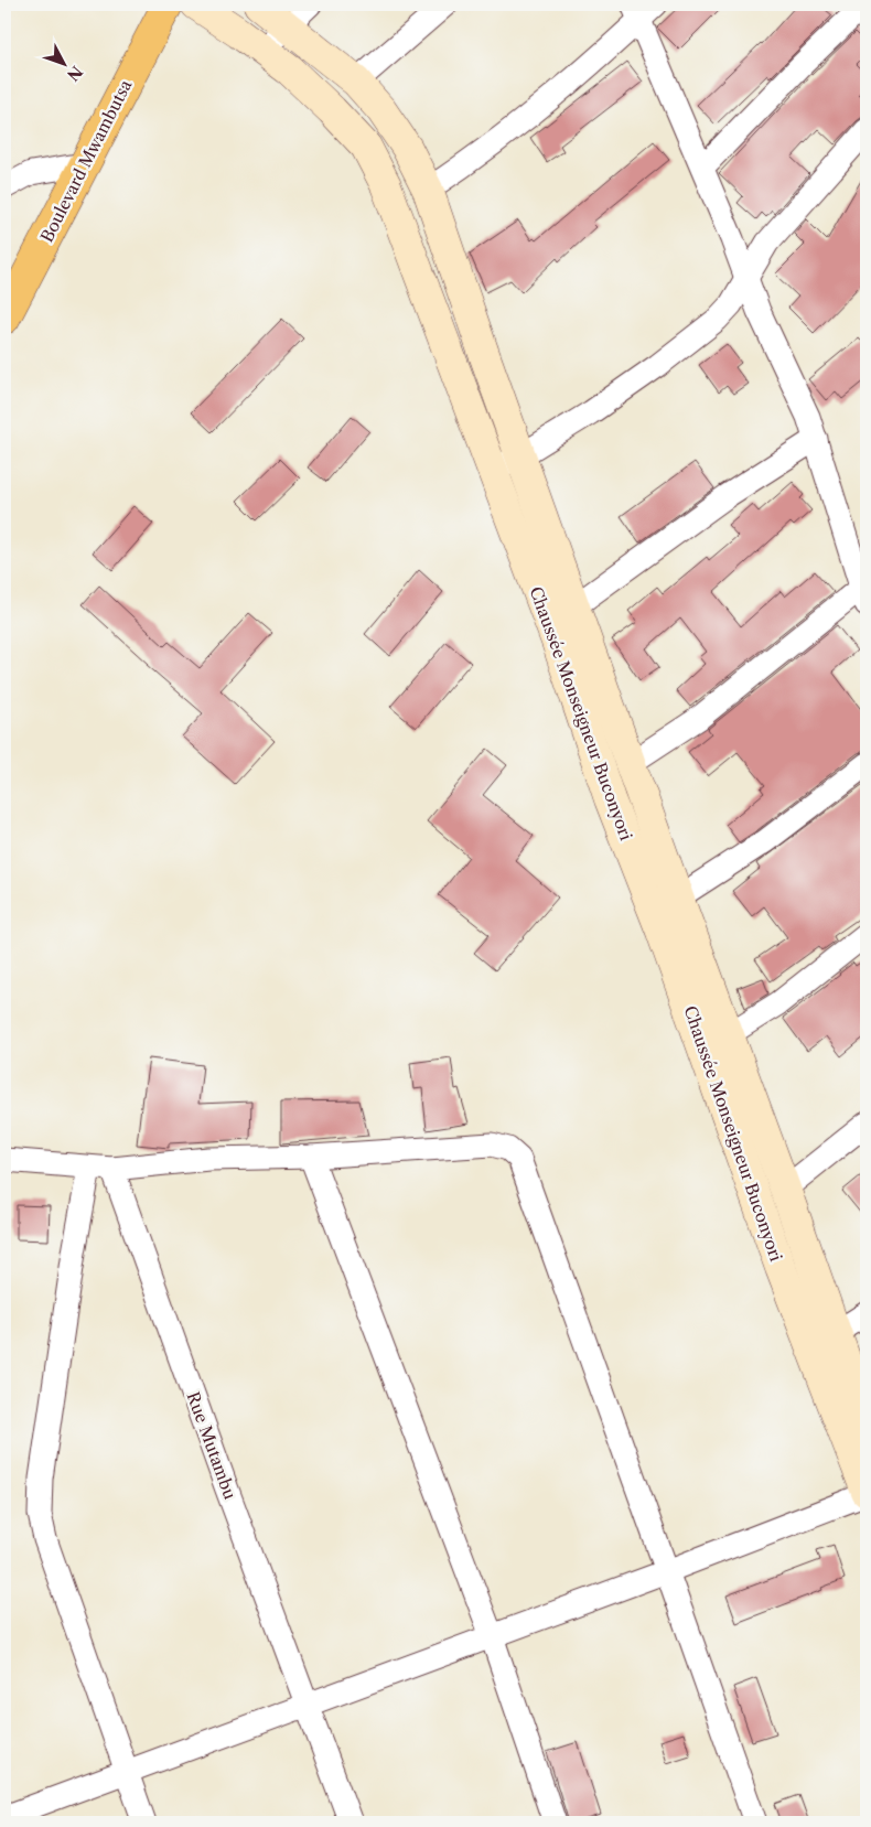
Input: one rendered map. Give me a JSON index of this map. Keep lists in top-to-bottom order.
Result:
{
  "streets": {
    "highway": ["Boulevard Mwambutsa"],
    "street": ["Chaussée Monseigneur Buconyori", "Rue Mutambu"]
  },
  "north": "bottom right"
}
